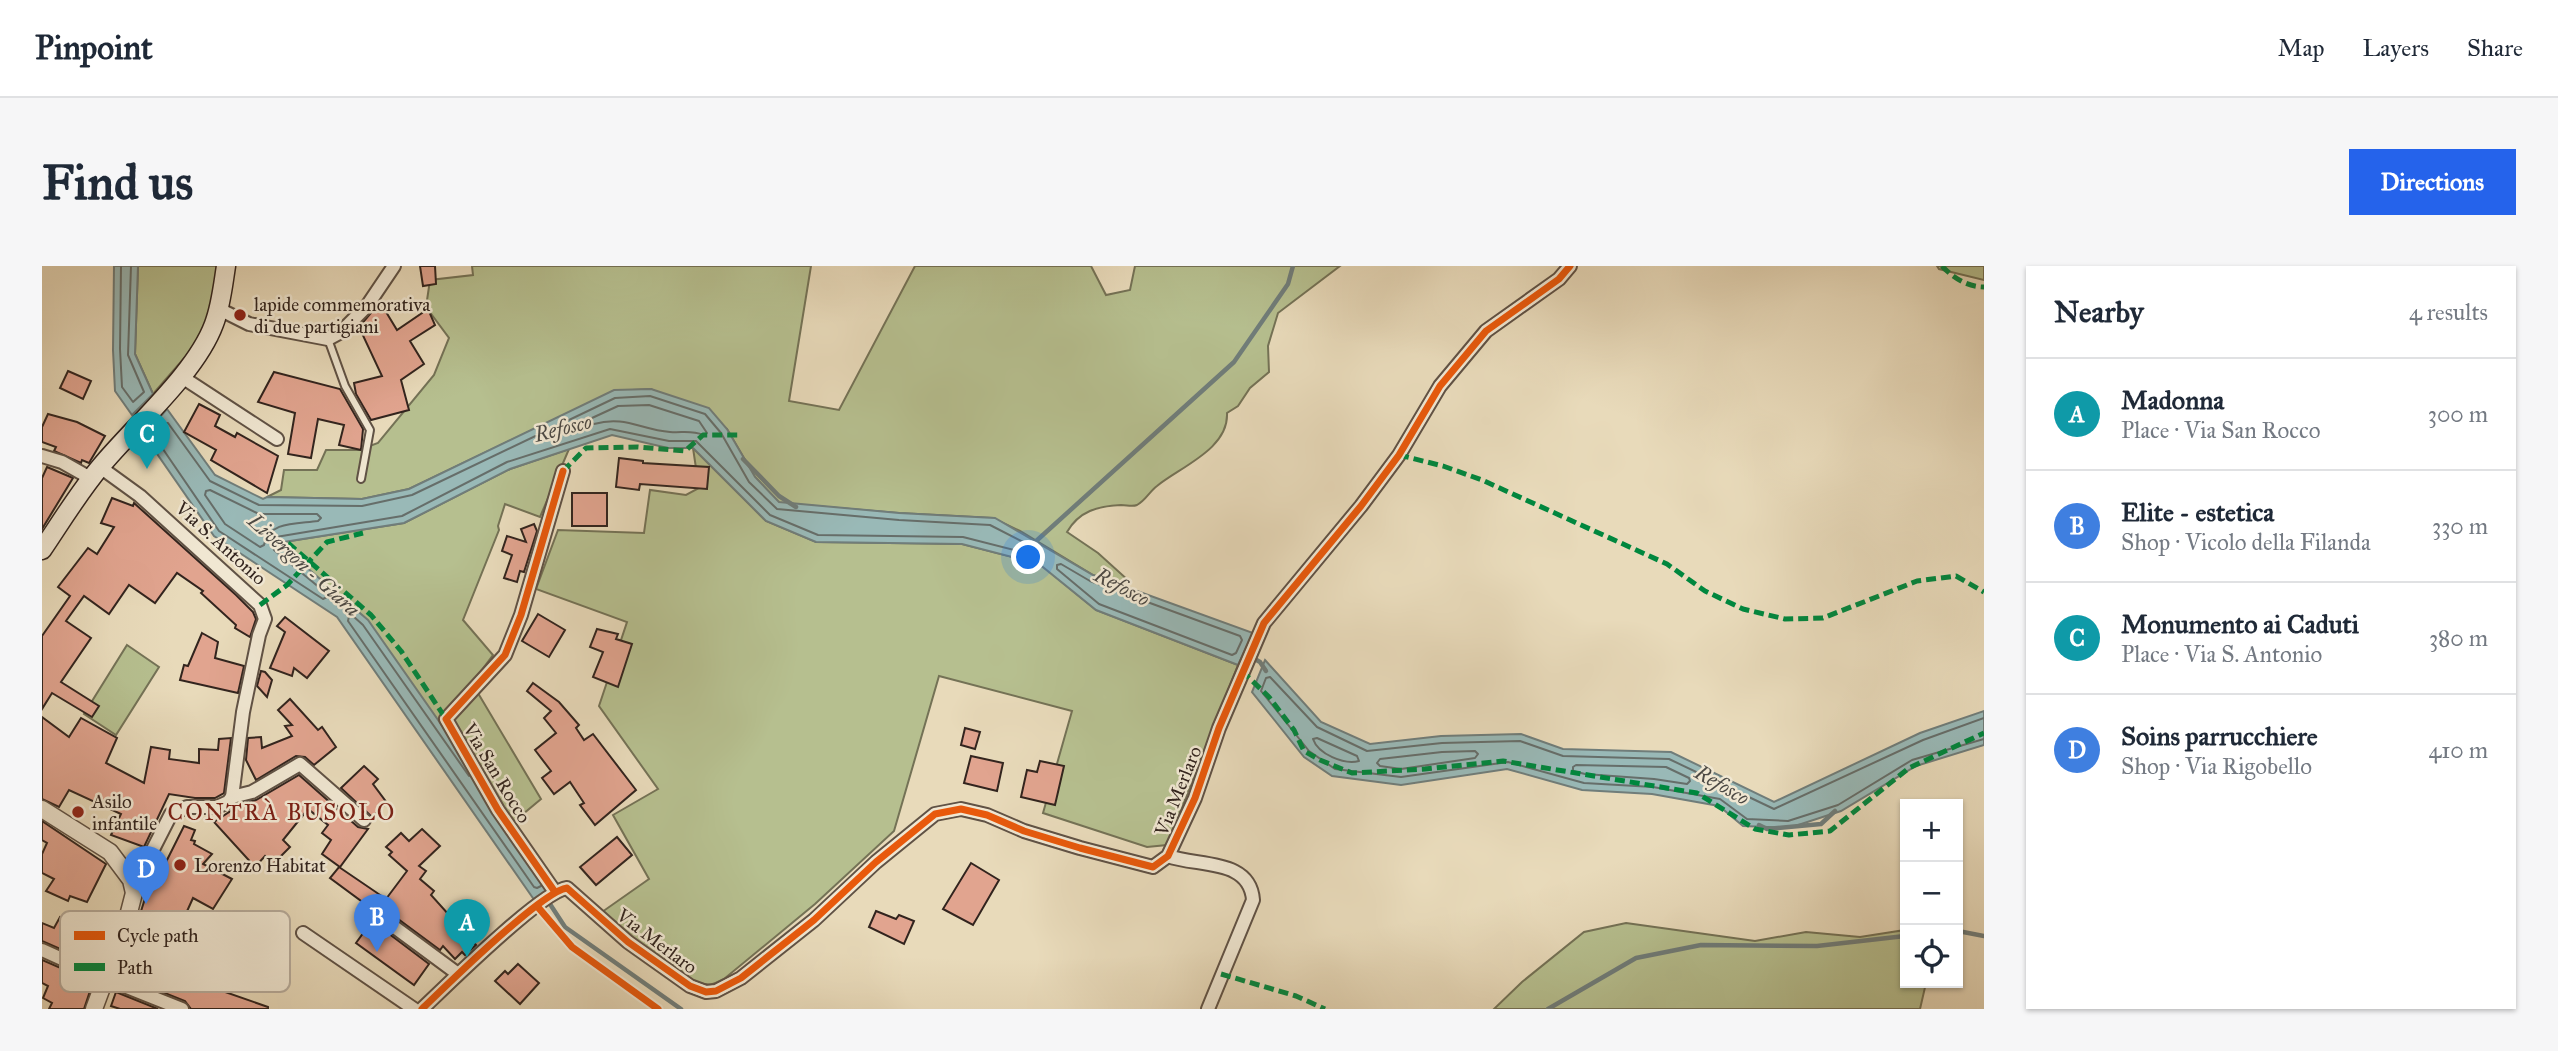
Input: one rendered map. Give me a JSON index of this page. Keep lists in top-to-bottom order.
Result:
{
  "streets": {
    "street": ["Via S. Antonio", "Via San Rocco", "Via Merlaro"]
  },
  "crossings": [
    ["Via San Rocco", "Via Merlaro"]
  ],
  "districts": ["CONTRÀ BUSOLO"],
  "water": ["Refosco", "Livergon - Giara"],
  "places": ["lapide commemorativa di due partigiani", "Asilo infantile", "Lorenzo Habitat"],
  "legend": ["Cycle path", "Path"],
  "page": {
    "header": "Pinpoint",
    "nav": ["Map", "Layers", "Share"],
    "buttons": "Directions",
    "title": "Find us",
    "heading": ["Nearby", "4 results"],
    "list": [
      {
        "mark": "A",
        "name": "Madonna",
        "note": "Place · Via San Rocco",
        "value": "300 m"
      },
      {
        "mark": "B",
        "name": "Elite - estetica",
        "note": "Shop · Vicolo della Filanda",
        "value": "330 m"
      },
      {
        "mark": "C",
        "name": "Monumento ai Caduti",
        "note": "Place · Via S. Antonio",
        "value": "380 m"
      },
      {
        "mark": "D",
        "name": "Soins parrucchiere",
        "note": "Shop · Via Rigobello",
        "value": "410 m"
      }
    ],
    "pins": [
      "C",
      "D",
      "B",
      "A"
    ],
    "map_buttons": ["+", "−"]
  }
}
